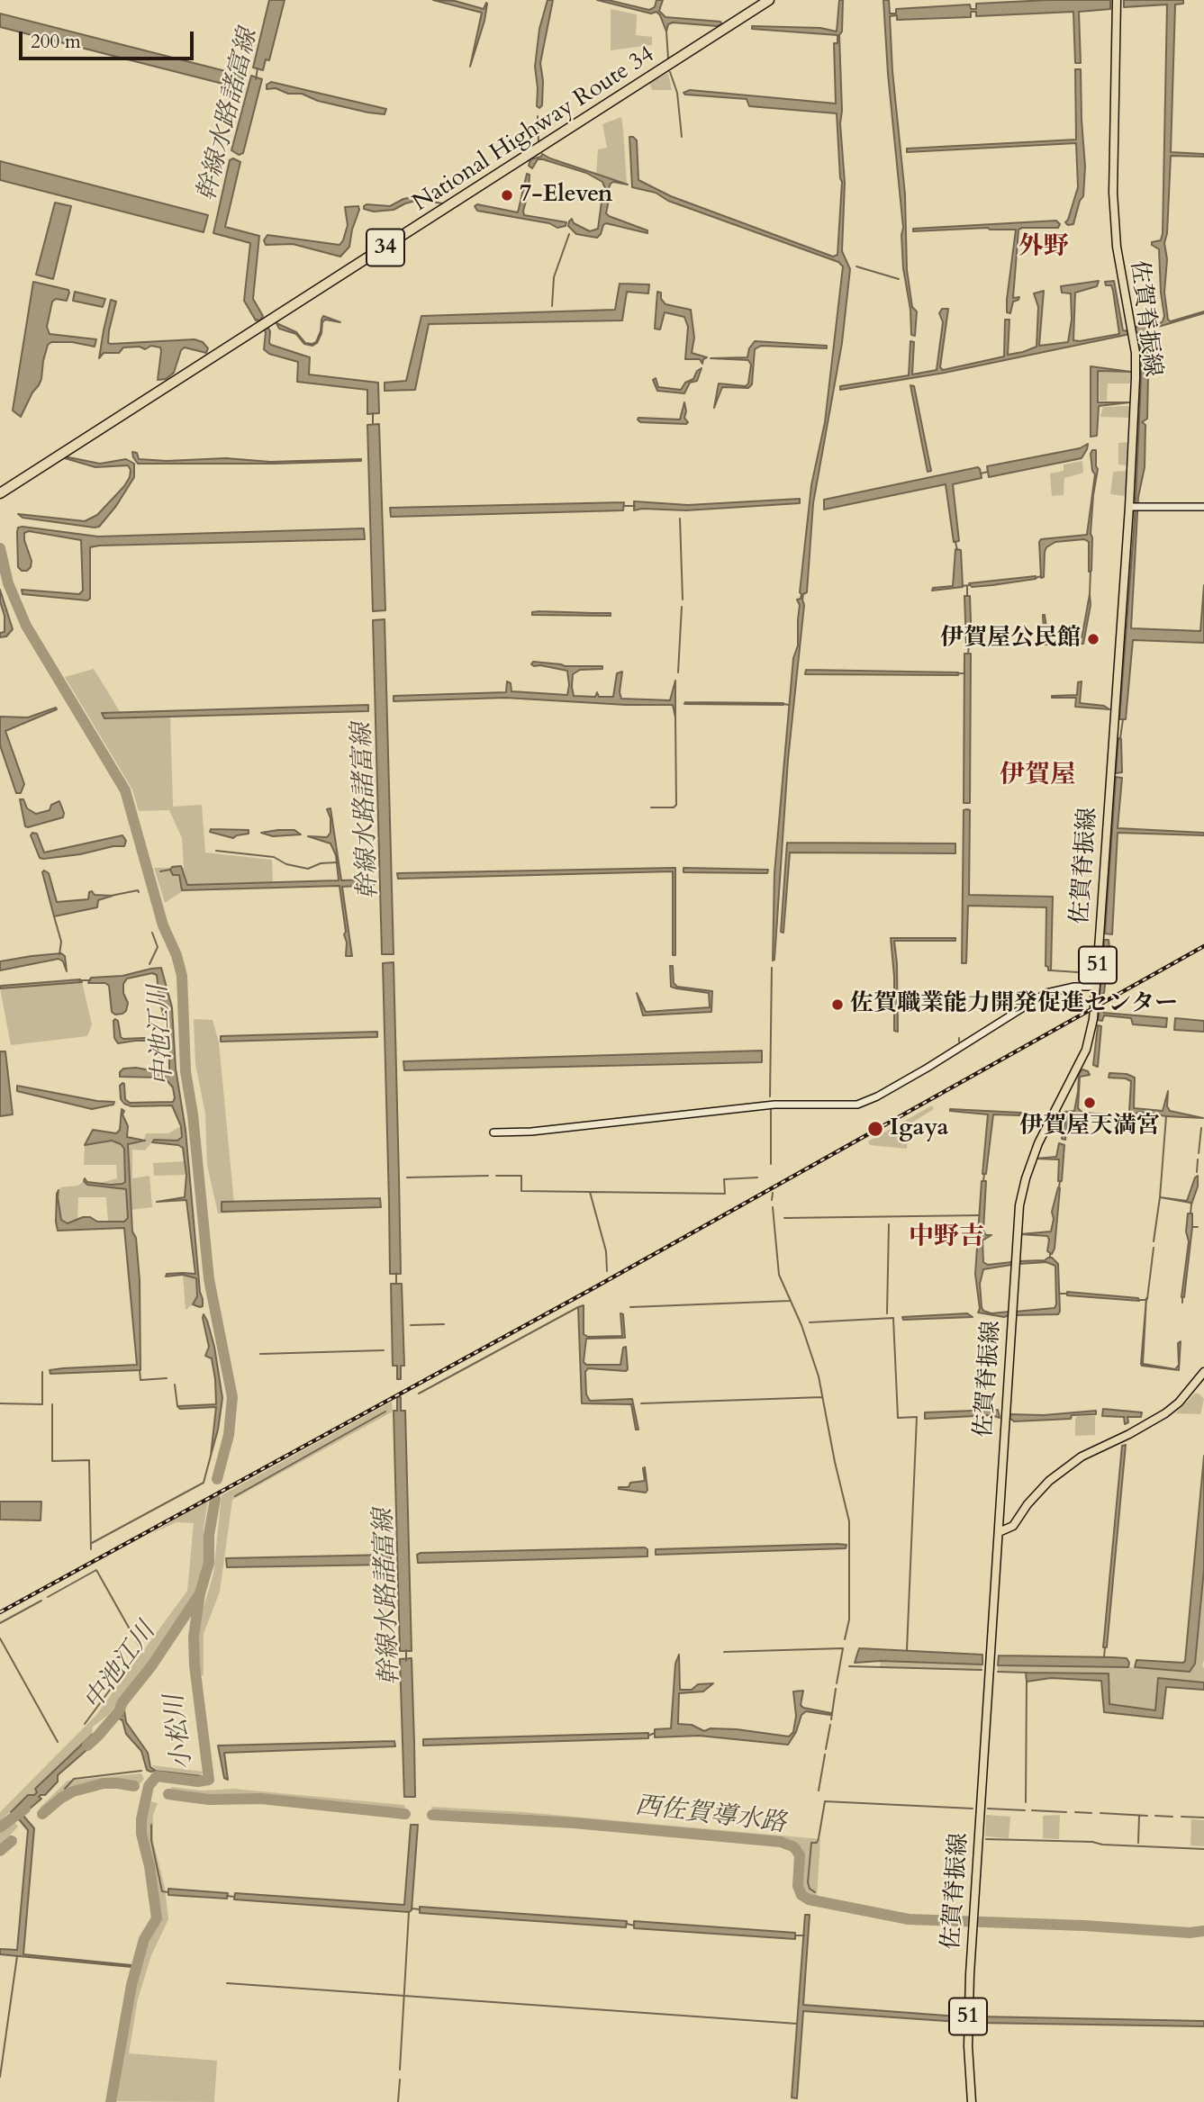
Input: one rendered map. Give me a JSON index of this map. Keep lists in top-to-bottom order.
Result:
{
  "streets": {
    "highway": ["National Highway Route 34", "34"],
    "main road": ["佐賀脊振線", "51"]
  },
  "districts": ["外野", "伊賀屋", "中野吉"],
  "water": [
    "幹線水路諸富線",
    "中池江川",
    "小松川",
    "西佐賀導水路"
  ],
  "places": [
    "7-Eleven",
    "伊賀屋公民館",
    "佐賀職業能力開発促進センター",
    "伊賀屋天満宮",
    "Igaya"
  ],
  "scale_bar": "200 m"
}
